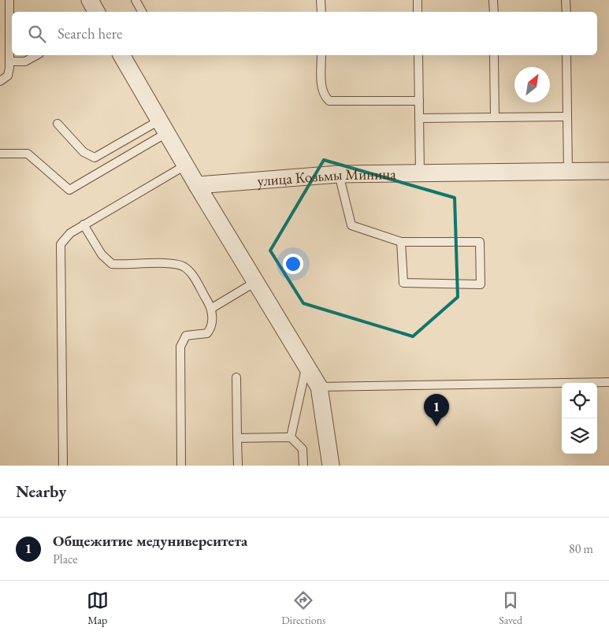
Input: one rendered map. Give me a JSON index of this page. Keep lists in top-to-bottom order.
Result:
{
  "streets": {
    "street": ["улица Козьмы Минина"]
  },
  "north": "top right",
  "page": {
    "search": "Search here",
    "pins": "1",
    "heading": "Nearby",
    "list": [
      {
        "mark": "1",
        "name": "Общежитие медуниверситета",
        "note": "Place",
        "value": "80 m"
      }
    ],
    "nav": ["Map", "Directions", "Saved"]
  }
}
